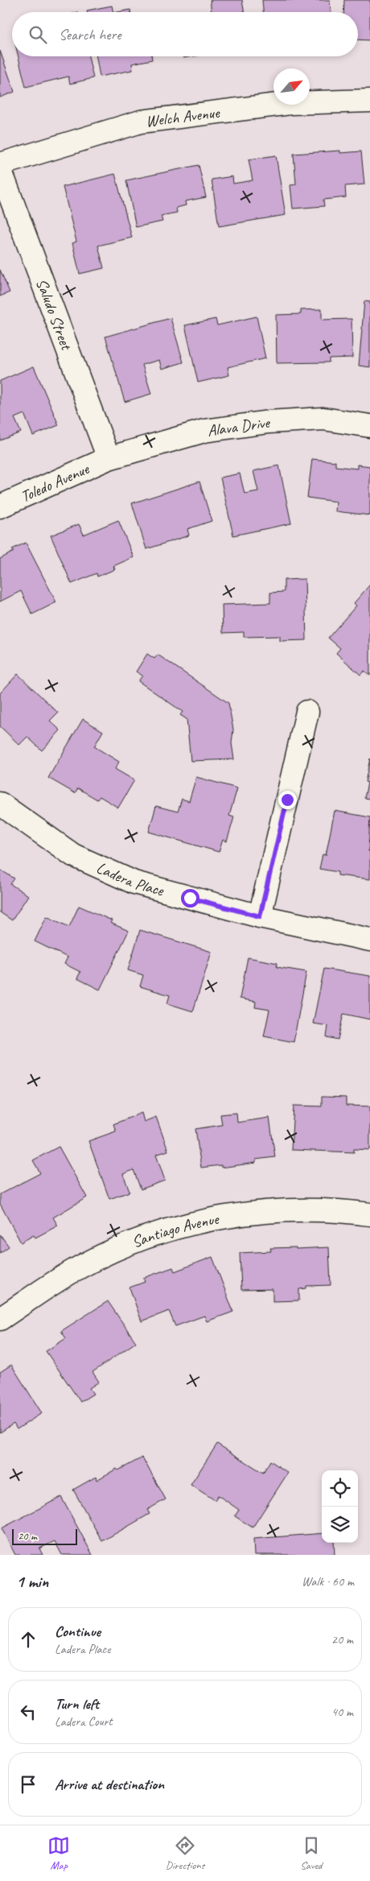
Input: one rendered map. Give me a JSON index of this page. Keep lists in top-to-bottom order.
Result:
{
  "streets": {
    "street": [
      "Welch Avenue",
      "Saludo Street",
      "Alava Drive",
      "Toledo Avenue",
      "Ladera Place",
      "Santiago Avenue"
    ]
  },
  "crossings": [
    ["Saludo Street", "Alava Drive"],
    ["Saludo Street", "Toledo Avenue"],
    ["Alava Drive", "Toledo Avenue"]
  ],
  "scale_bar": "20 m",
  "north": "top right",
  "page": {
    "search": "Search here",
    "scale": "20 m",
    "heading": ["1 min", "Walk · 60 m"],
    "list": [
      ["Continue", "Ladera Place", "20 m"],
      ["Turn left", "Ladera Court", "40 m"],
      "Arrive at destination"
    ],
    "nav": ["Map", "Directions", "Saved"]
  }
}
